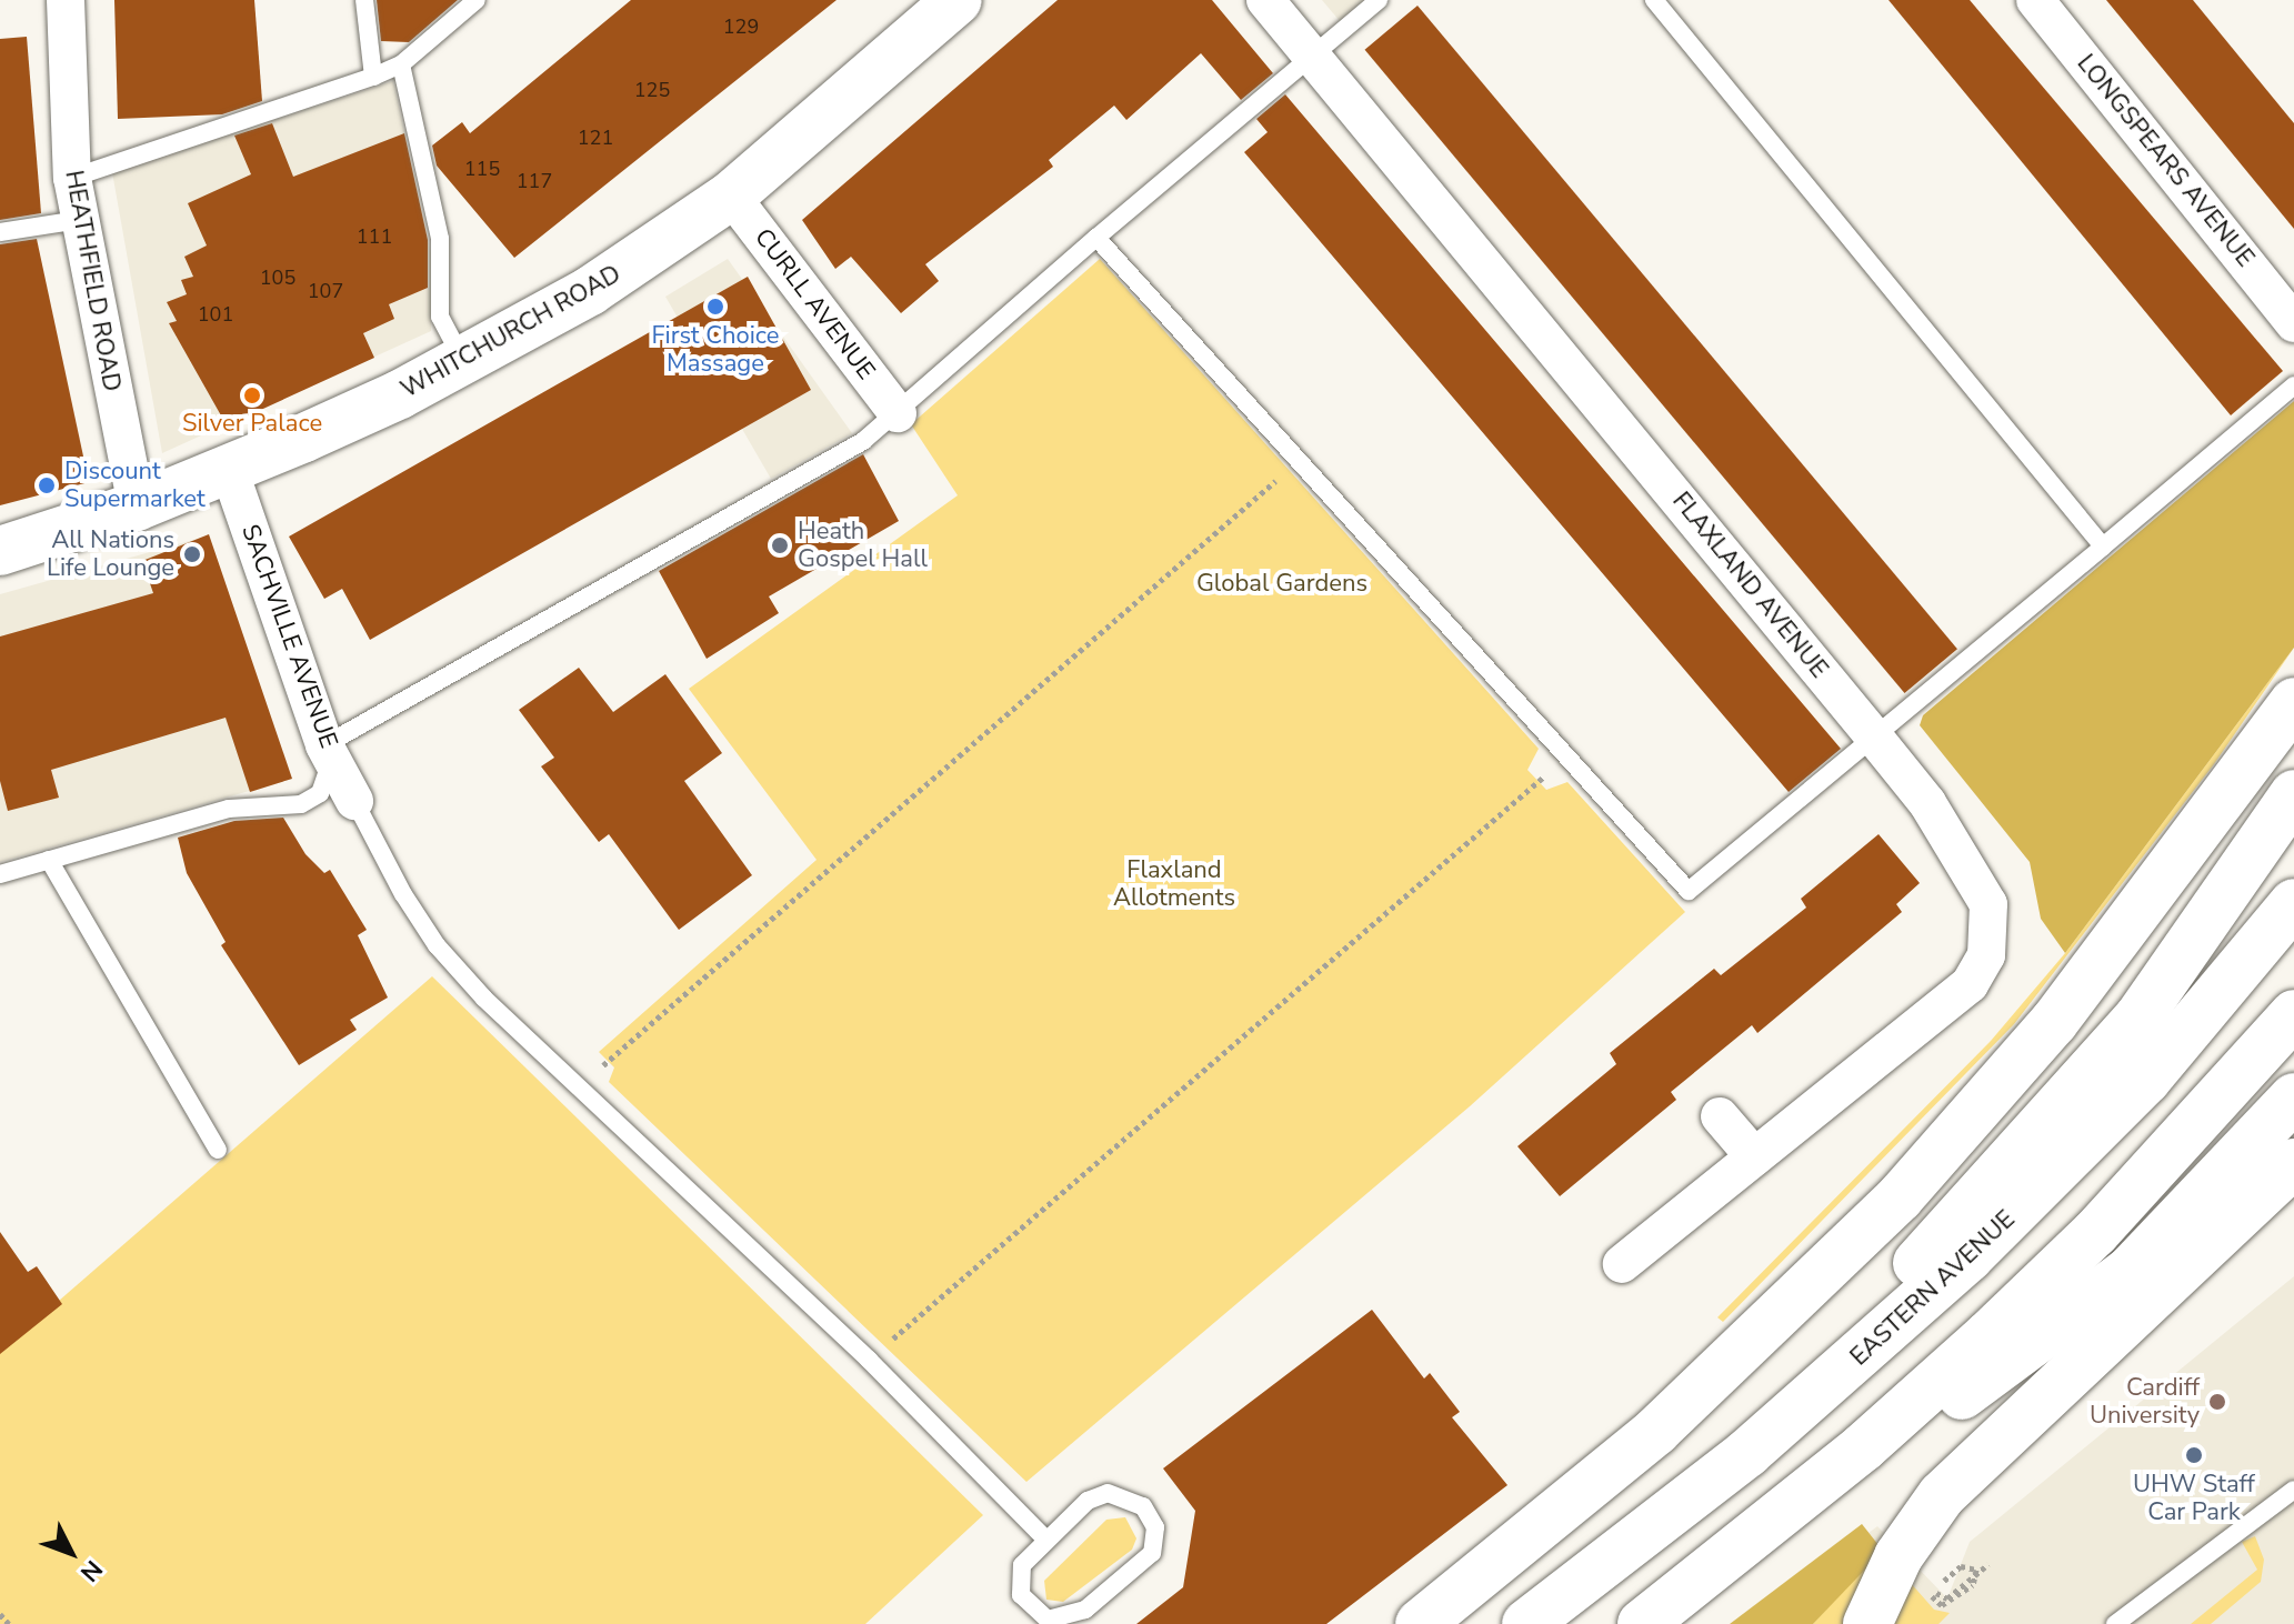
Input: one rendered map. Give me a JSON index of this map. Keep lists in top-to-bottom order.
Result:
{
  "streets": {
    "main road": ["WHITCHURCH ROAD", "EASTERN AVENUE"],
    "street": [
      "LONGSPEARS AVENUE",
      "HEATHFIELD ROAD",
      "CURLL AVENUE",
      "FLAXLAND AVENUE",
      "SACHVILLE AVENUE"
    ]
  },
  "crossings": [
    ["HEATHFIELD ROAD", "WHITCHURCH ROAD"],
    ["CURLL AVENUE", "WHITCHURCH ROAD"],
    ["WHITCHURCH ROAD", "SACHVILLE AVENUE"]
  ],
  "parks": ["Global Gardens", "Flaxland Allotments"],
  "places": [
    "First Choice Massage",
    "Silver Palace",
    "Discount Supermarket",
    "Heath Gospel Hall",
    "All Nations Life Lounge",
    "Cardiff University",
    "UHW Staff Car Park"
  ],
  "house_numbers": [
    "129",
    "125",
    "121",
    "115",
    "117",
    "111",
    "105",
    "107",
    "101"
  ],
  "north": "bottom right"
}
